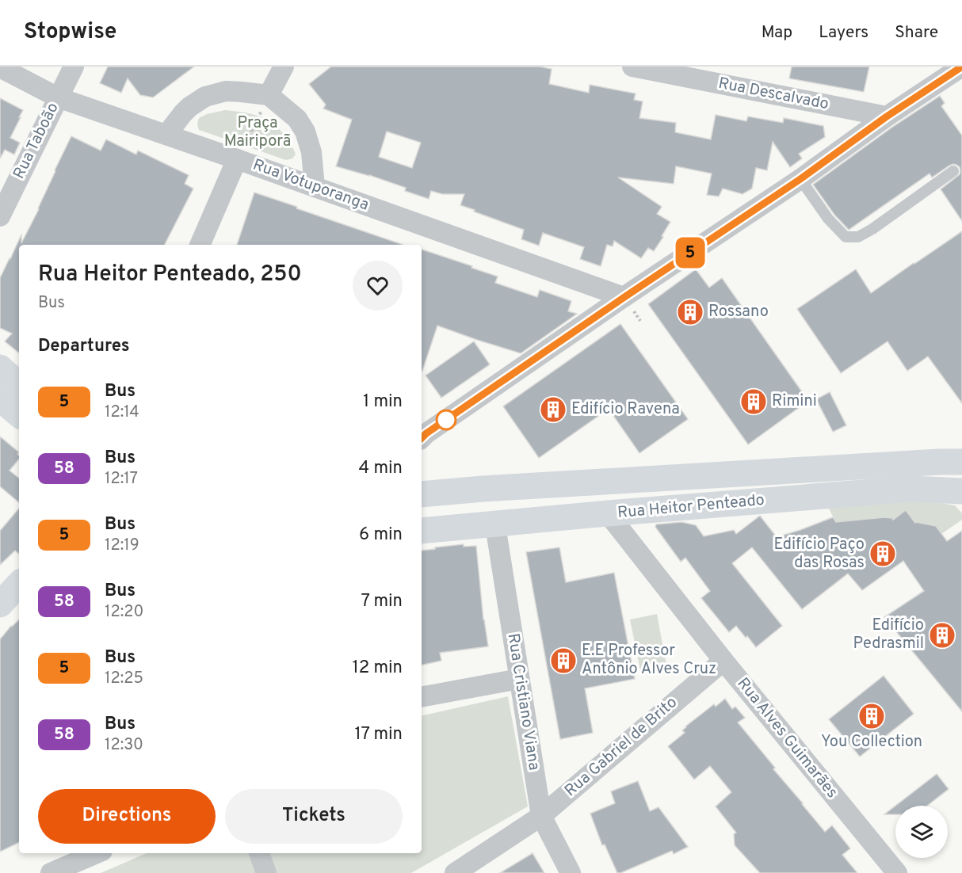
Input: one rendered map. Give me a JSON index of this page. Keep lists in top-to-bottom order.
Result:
{
  "streets": {
    "main road": ["Rua Heitor Penteado"],
    "street": [
      "Rua Descalvado",
      "Rua Taboão",
      "Rua Votuporanga",
      "Rua Cristiano Viana",
      "Rua Alves Guimarães",
      "Rua Gabriel de Brito"
    ]
  },
  "crossings": [
    ["Rua Taboão", "Rua Votuporanga"],
    ["Rua Heitor Penteado", "Rua Cristiano Viana"],
    ["Rua Heitor Penteado", "Rua Alves Guimarães"],
    ["Rua Cristiano Viana", "Rua Gabriel de Brito"],
    ["Rua Alves Guimarães", "Rua Gabriel de Brito"]
  ],
  "parks": ["Praça Mairiporã"],
  "places": {
    "building": [
      "Rossano",
      "Rimini",
      "Edifício Ravena",
      "Edifício Paço das Rosas",
      "Edifício Pedrasmil",
      "E.E Professor Antônio Alves Cruz",
      "You Collection"
    ]
  },
  "lines": ["bus line 5"],
  "page": {
    "header": "Stopwise",
    "nav": ["Map", "Layers", "Share"],
    "on_map": "5",
    "heading": [
      ["Rua Heitor Penteado, 250", "Bus"],
      "Departures"
    ],
    "list": [
      {
        "mark": "5",
        "name": "Bus",
        "note": "12:14",
        "value": "1 min"
      },
      {
        "mark": "58",
        "name": "Bus",
        "note": "12:17",
        "value": "4 min"
      },
      {
        "mark": "5",
        "name": "Bus",
        "note": "12:19",
        "value": "6 min"
      },
      {
        "mark": "58",
        "name": "Bus",
        "note": "12:20",
        "value": "7 min"
      },
      {
        "mark": "5",
        "name": "Bus",
        "note": "12:25",
        "value": "12 min"
      },
      {
        "mark": "58",
        "name": "Bus",
        "note": "12:30",
        "value": "17 min"
      }
    ],
    "buttons": ["Directions", "Tickets"]
  }
}
